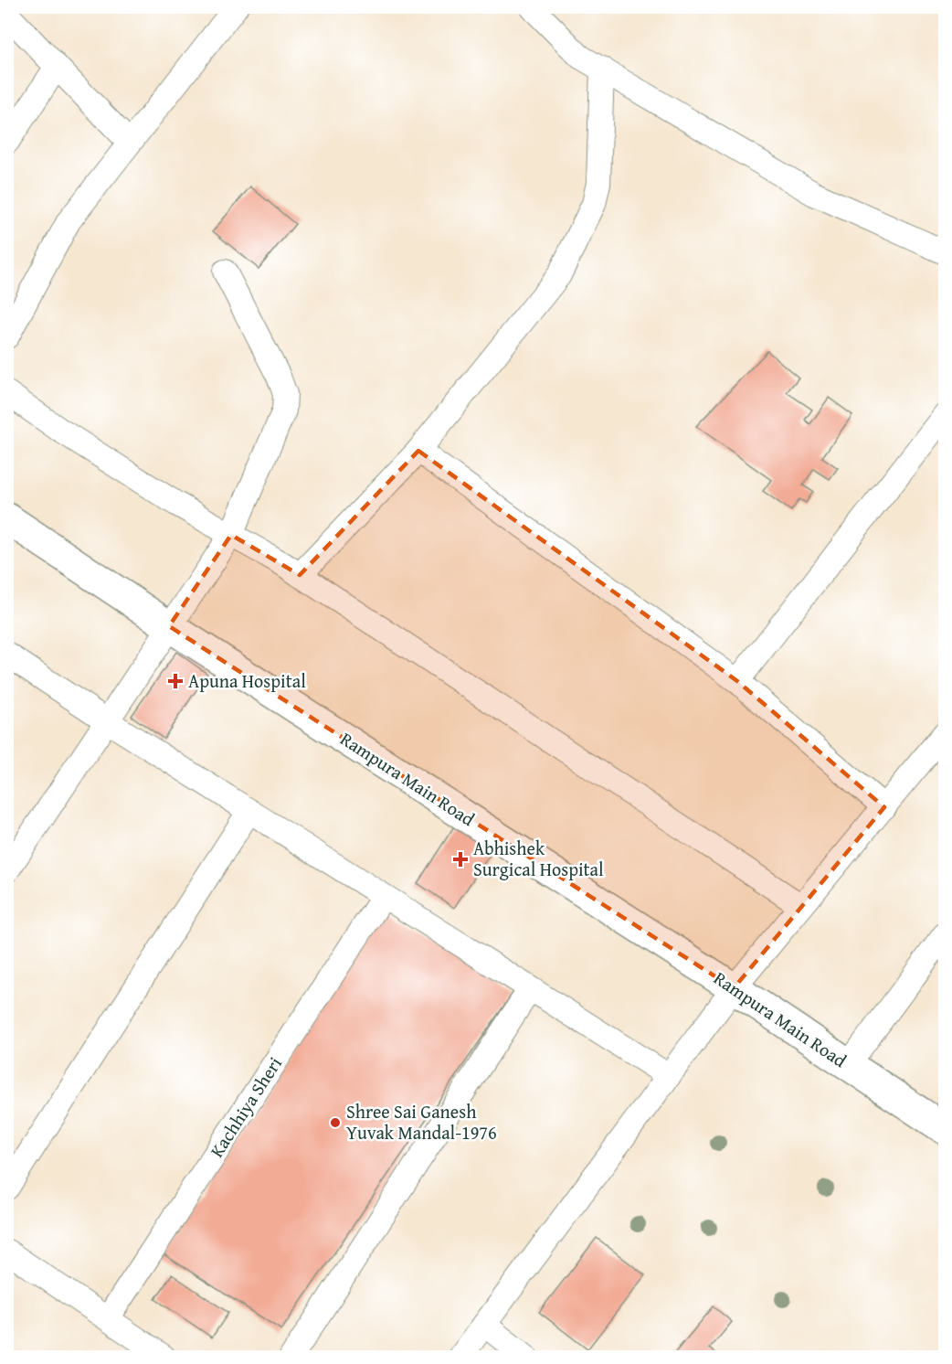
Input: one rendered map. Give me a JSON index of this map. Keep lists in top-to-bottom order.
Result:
{
  "streets": {
    "street": ["Rampura Main Road", "Kachhiya Sheri"]
  },
  "places": {
    "health": ["Apuna Hospital", "Abhishek Surgical Hospital"],
    "other": ["Shree Sai Ganesh Yuvak Mandal-1976"]
  }
}
